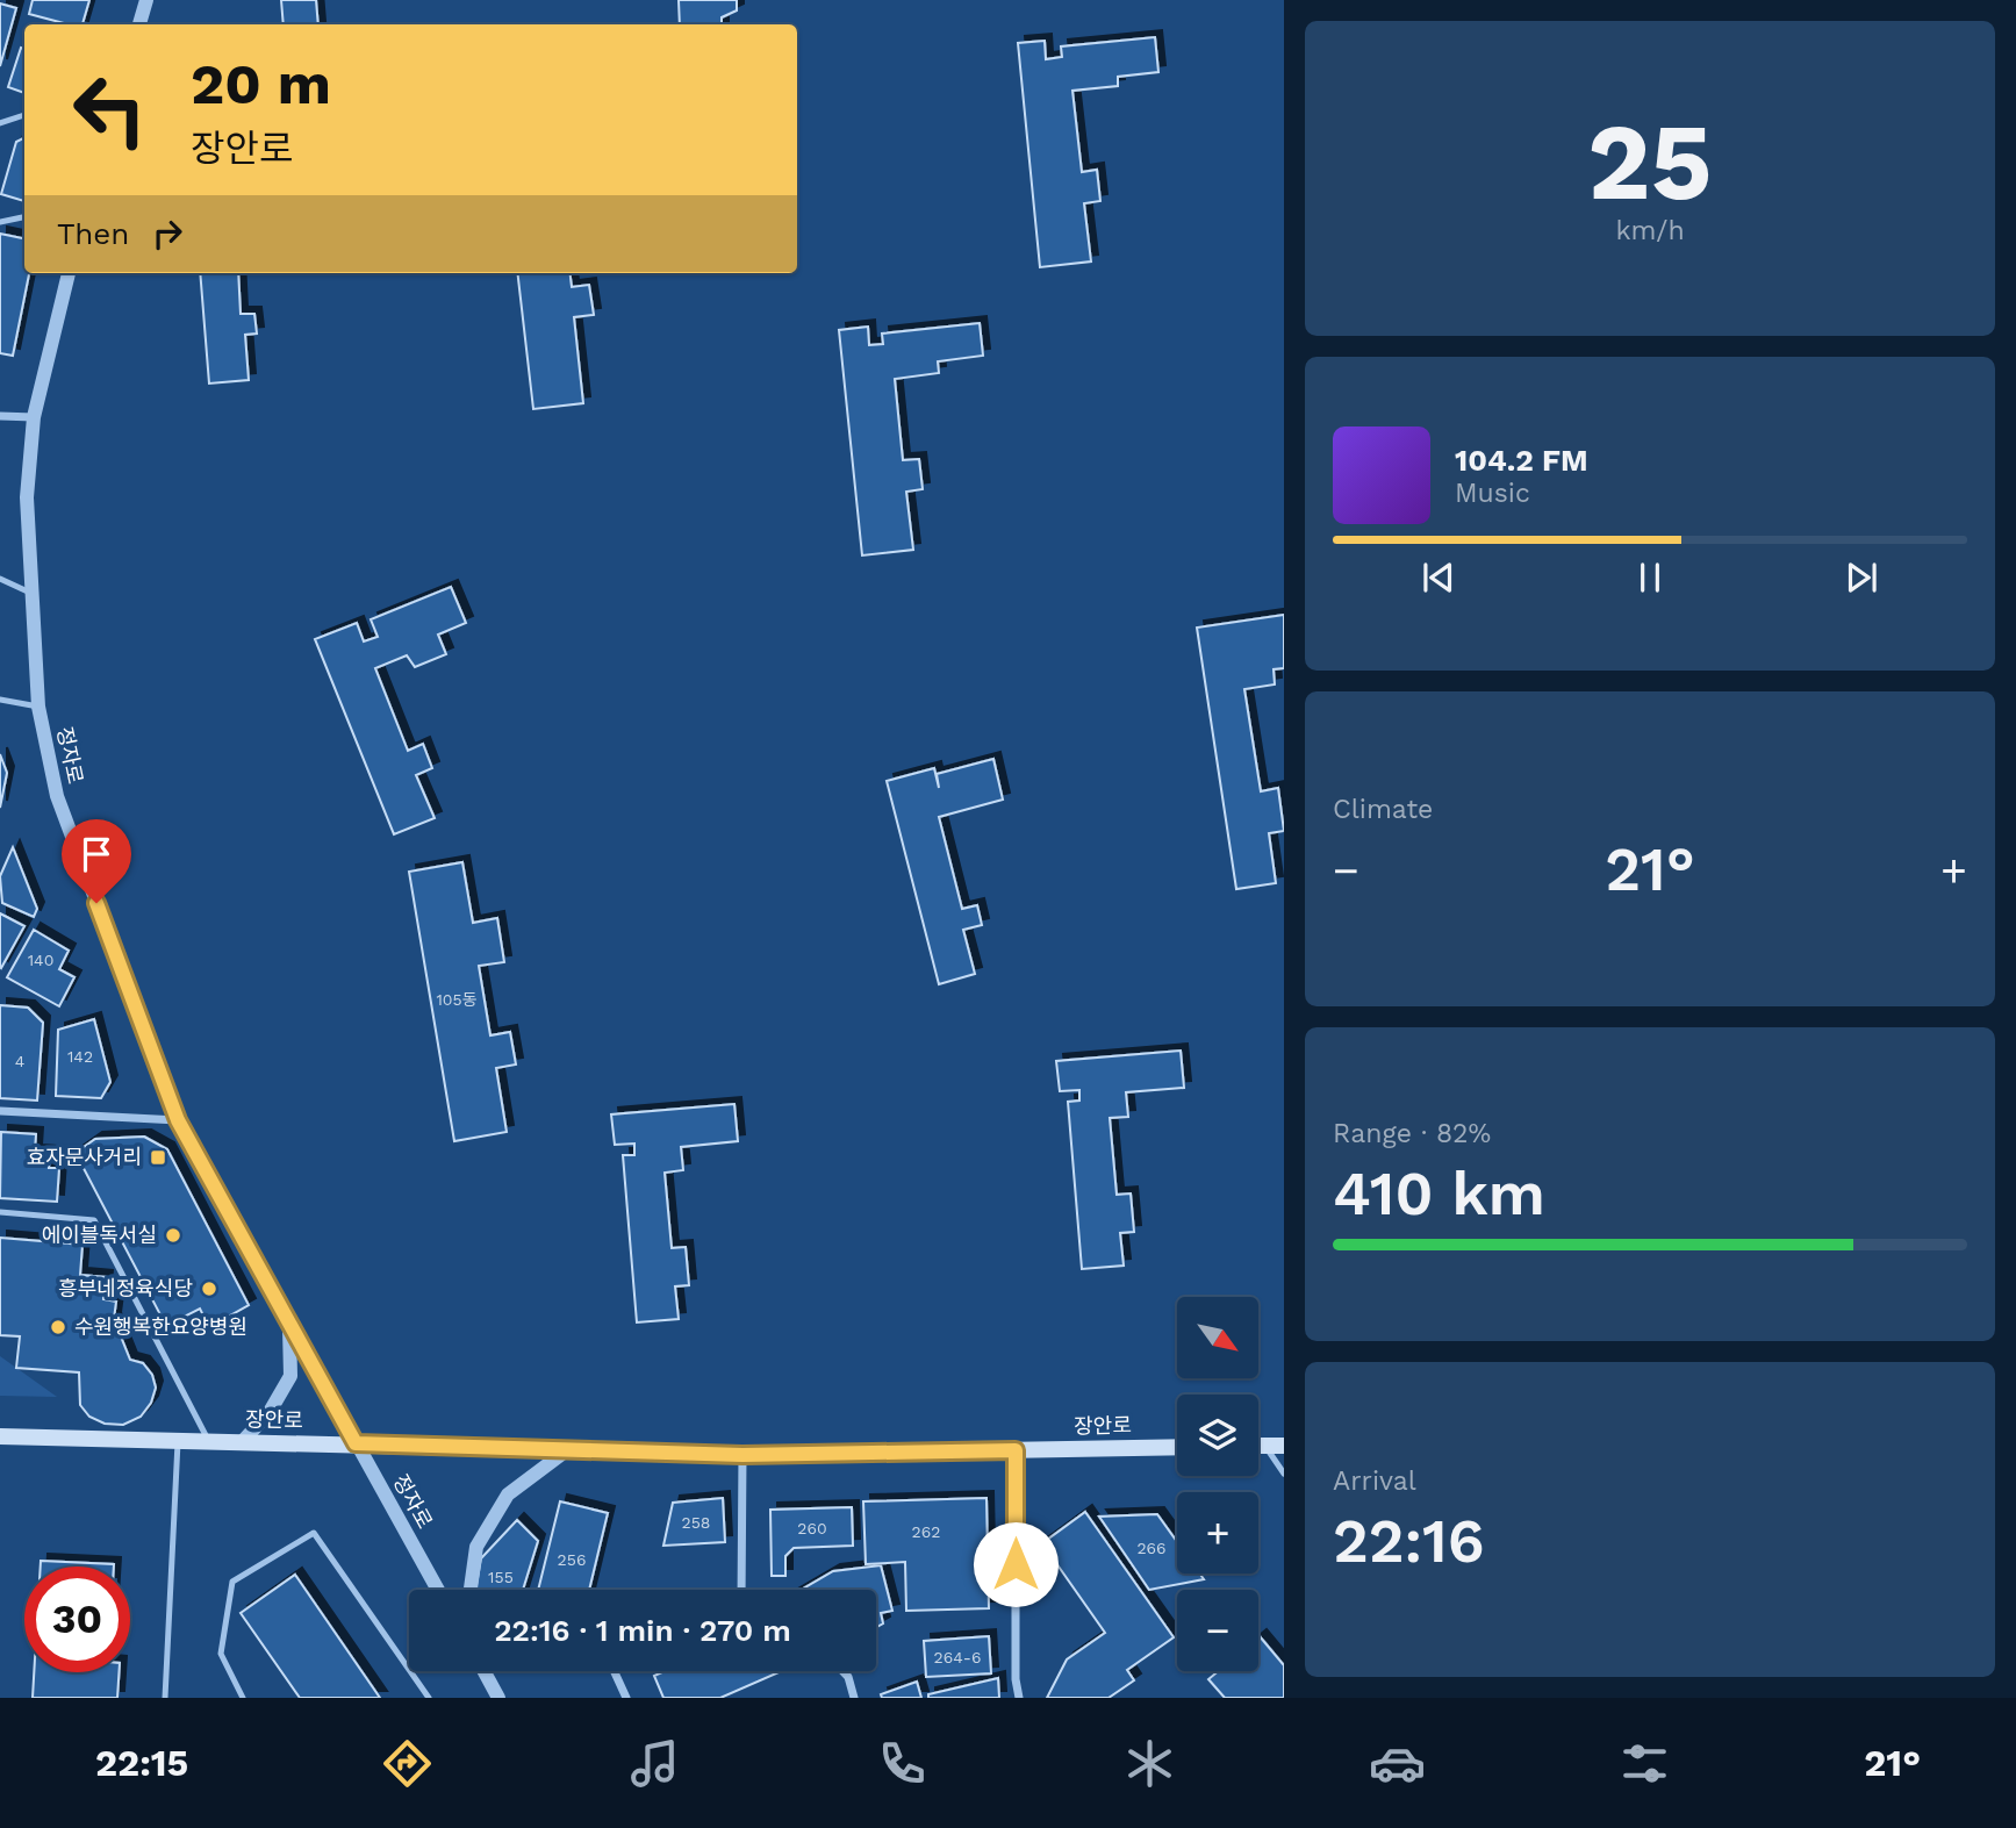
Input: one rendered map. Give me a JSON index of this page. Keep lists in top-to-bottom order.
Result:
{
  "streets": {
    "main road": ["장안로"],
    "street": ["정자로"]
  },
  "crossings": [
    ["정자로", "장안로"]
  ],
  "places": {
    "transit": ["효자문사거리"],
    "other": ["에이블독서실", "흥부네정육식당", "수원행복한요양병원"]
  },
  "house_numbers": [
    "140",
    "105동",
    "142",
    "4",
    "258",
    "260",
    "262",
    "266",
    "256",
    "155",
    "264-6"
  ],
  "north": "bottom right",
  "page": {
    "tile": [
      ["25", "km/h"],
      "Climate",
      ["Range · 82%", "410 km"],
      ["Arrival", "22:16"]
    ],
    "turn": ["20 m", "장안로"],
    "then": "Then",
    "song": ["104.2 FM", "Music"],
    "heat": ["−", "21°", "+"],
    "map_buttons": ["+", "−"],
    "limit": "30",
    "trip": "22:16 · 1 min · 270 m",
    "tabs": ["22:15", "21°"]
  }
}
